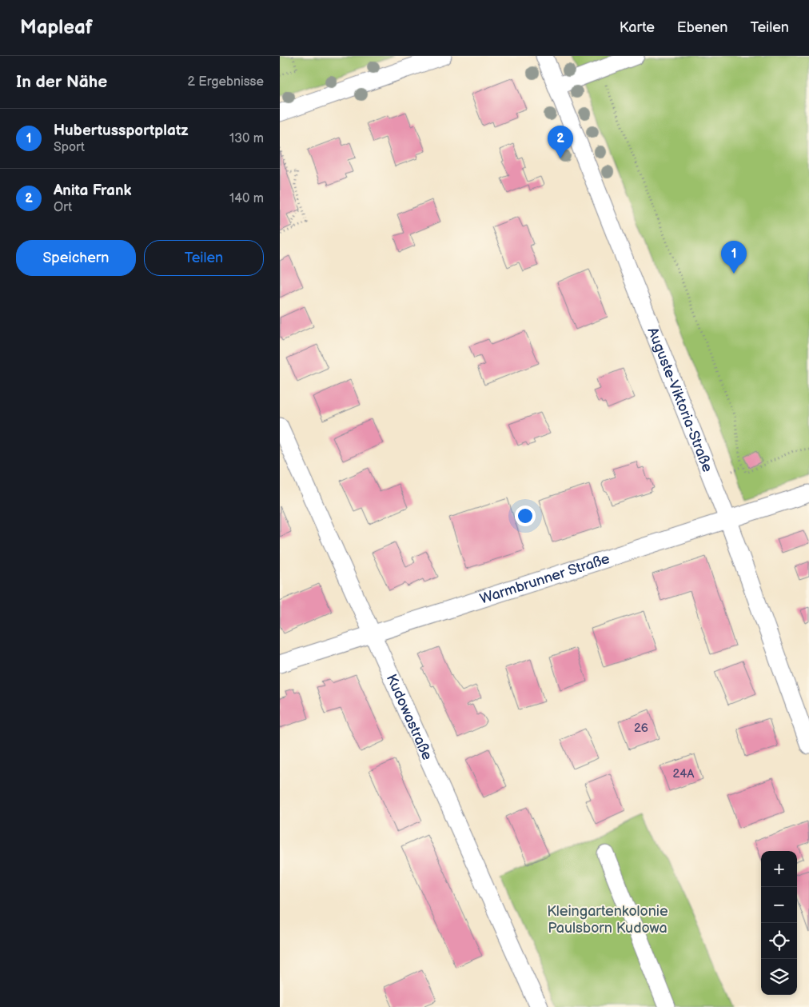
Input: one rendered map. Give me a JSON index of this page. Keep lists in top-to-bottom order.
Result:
{
  "streets": {
    "street": ["Auguste-Viktoria-Straße", "Warmbrunner Straße", "Kudowastraße"]
  },
  "crossings": [
    ["Auguste-Viktoria-Straße", "Warmbrunner Straße"],
    ["Warmbrunner Straße", "Kudowastraße"]
  ],
  "parks": ["Kleingartenkolonie Paulsborn Kudowa"],
  "house_numbers": ["26", "24A"],
  "page": {
    "header": "Mapleaf",
    "nav": ["Karte", "Ebenen", "Teilen"],
    "heading": ["In der Nähe", "2 Ergebnisse"],
    "list": [
      {
        "mark": "1",
        "name": "Hubertussportplatz",
        "note": "Sport",
        "value": "130 m"
      },
      {
        "mark": "2",
        "name": "Anita Frank",
        "note": "Ort",
        "value": "140 m"
      }
    ],
    "pins": ["2", "1"],
    "buttons": ["Speichern", "Teilen"],
    "map_buttons": ["+", "−"]
  }
}
